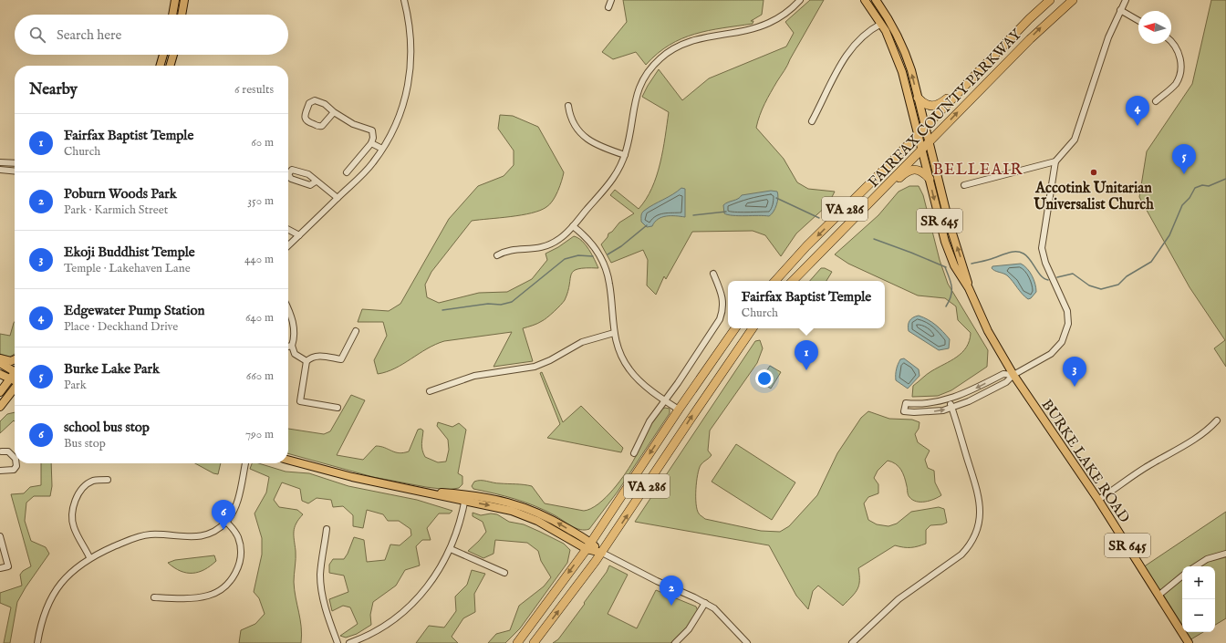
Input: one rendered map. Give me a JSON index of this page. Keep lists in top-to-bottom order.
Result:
{
  "streets": {
    "highway": ["FAIRFAX COUNTY PARKWAY", "VA 286"],
    "main road": ["SR 645", "BURKE LAKE ROAD"]
  },
  "crossings": [
    ["FAIRFAX COUNTY PARKWAY", "BURKE LAKE ROAD"]
  ],
  "districts": ["BELLEAIR"],
  "places": ["Accotink Unitarian Universalist Church"],
  "north": "left",
  "page": {
    "search": "Search here",
    "heading": ["Nearby", "6 results"],
    "pins": [
      "4",
      "5",
      "1",
      "3",
      "6",
      "2"
    ],
    "list": [
      {
        "mark": "1",
        "name": "Fairfax Baptist Temple",
        "note": "Church",
        "value": "60 m"
      },
      {
        "mark": "2",
        "name": "Poburn Woods Park",
        "note": "Park · Karmich Street",
        "value": "350 m"
      },
      {
        "mark": "3",
        "name": "Ekoji Buddhist Temple",
        "note": "Temple · Lakehaven Lane",
        "value": "440 m"
      },
      {
        "mark": "4",
        "name": "Edgewater Pump Station",
        "note": "Place · Deckhand Drive",
        "value": "640 m"
      },
      {
        "mark": "5",
        "name": "Burke Lake Park",
        "note": "Park",
        "value": "660 m"
      },
      {
        "mark": "6",
        "name": "school bus stop",
        "note": "Bus stop",
        "value": "790 m"
      }
    ],
    "popup": ["Fairfax Baptist Temple", "Church"],
    "map_buttons": ["+", "−"]
  }
}
